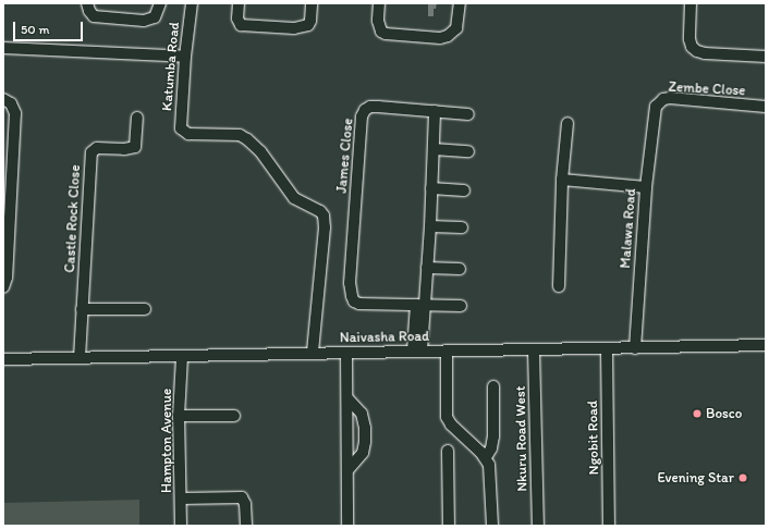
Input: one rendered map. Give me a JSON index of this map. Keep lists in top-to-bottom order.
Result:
{
  "streets": {
    "street": [
      "Katumba Road",
      "Zembe Close",
      "James Close",
      "Castle Rock Close",
      "Malawa Road",
      "Naivasha Road",
      "Ngobit Road",
      "Nkuru Road West",
      "Hampton Avenue"
    ]
  },
  "crossings": [
    ["Katumba Road", "Naivasha Road"],
    ["Zembe Close", "Malawa Road"],
    ["Castle Rock Close", "Naivasha Road"],
    ["Malawa Road", "Naivasha Road"],
    ["Naivasha Road", "Ngobit Road"],
    ["Naivasha Road", "Nkuru Road West"],
    ["Naivasha Road", "Hampton Avenue"]
  ],
  "places": ["Bosco", "Evening Star"],
  "scale_bar": "50 m"
}
